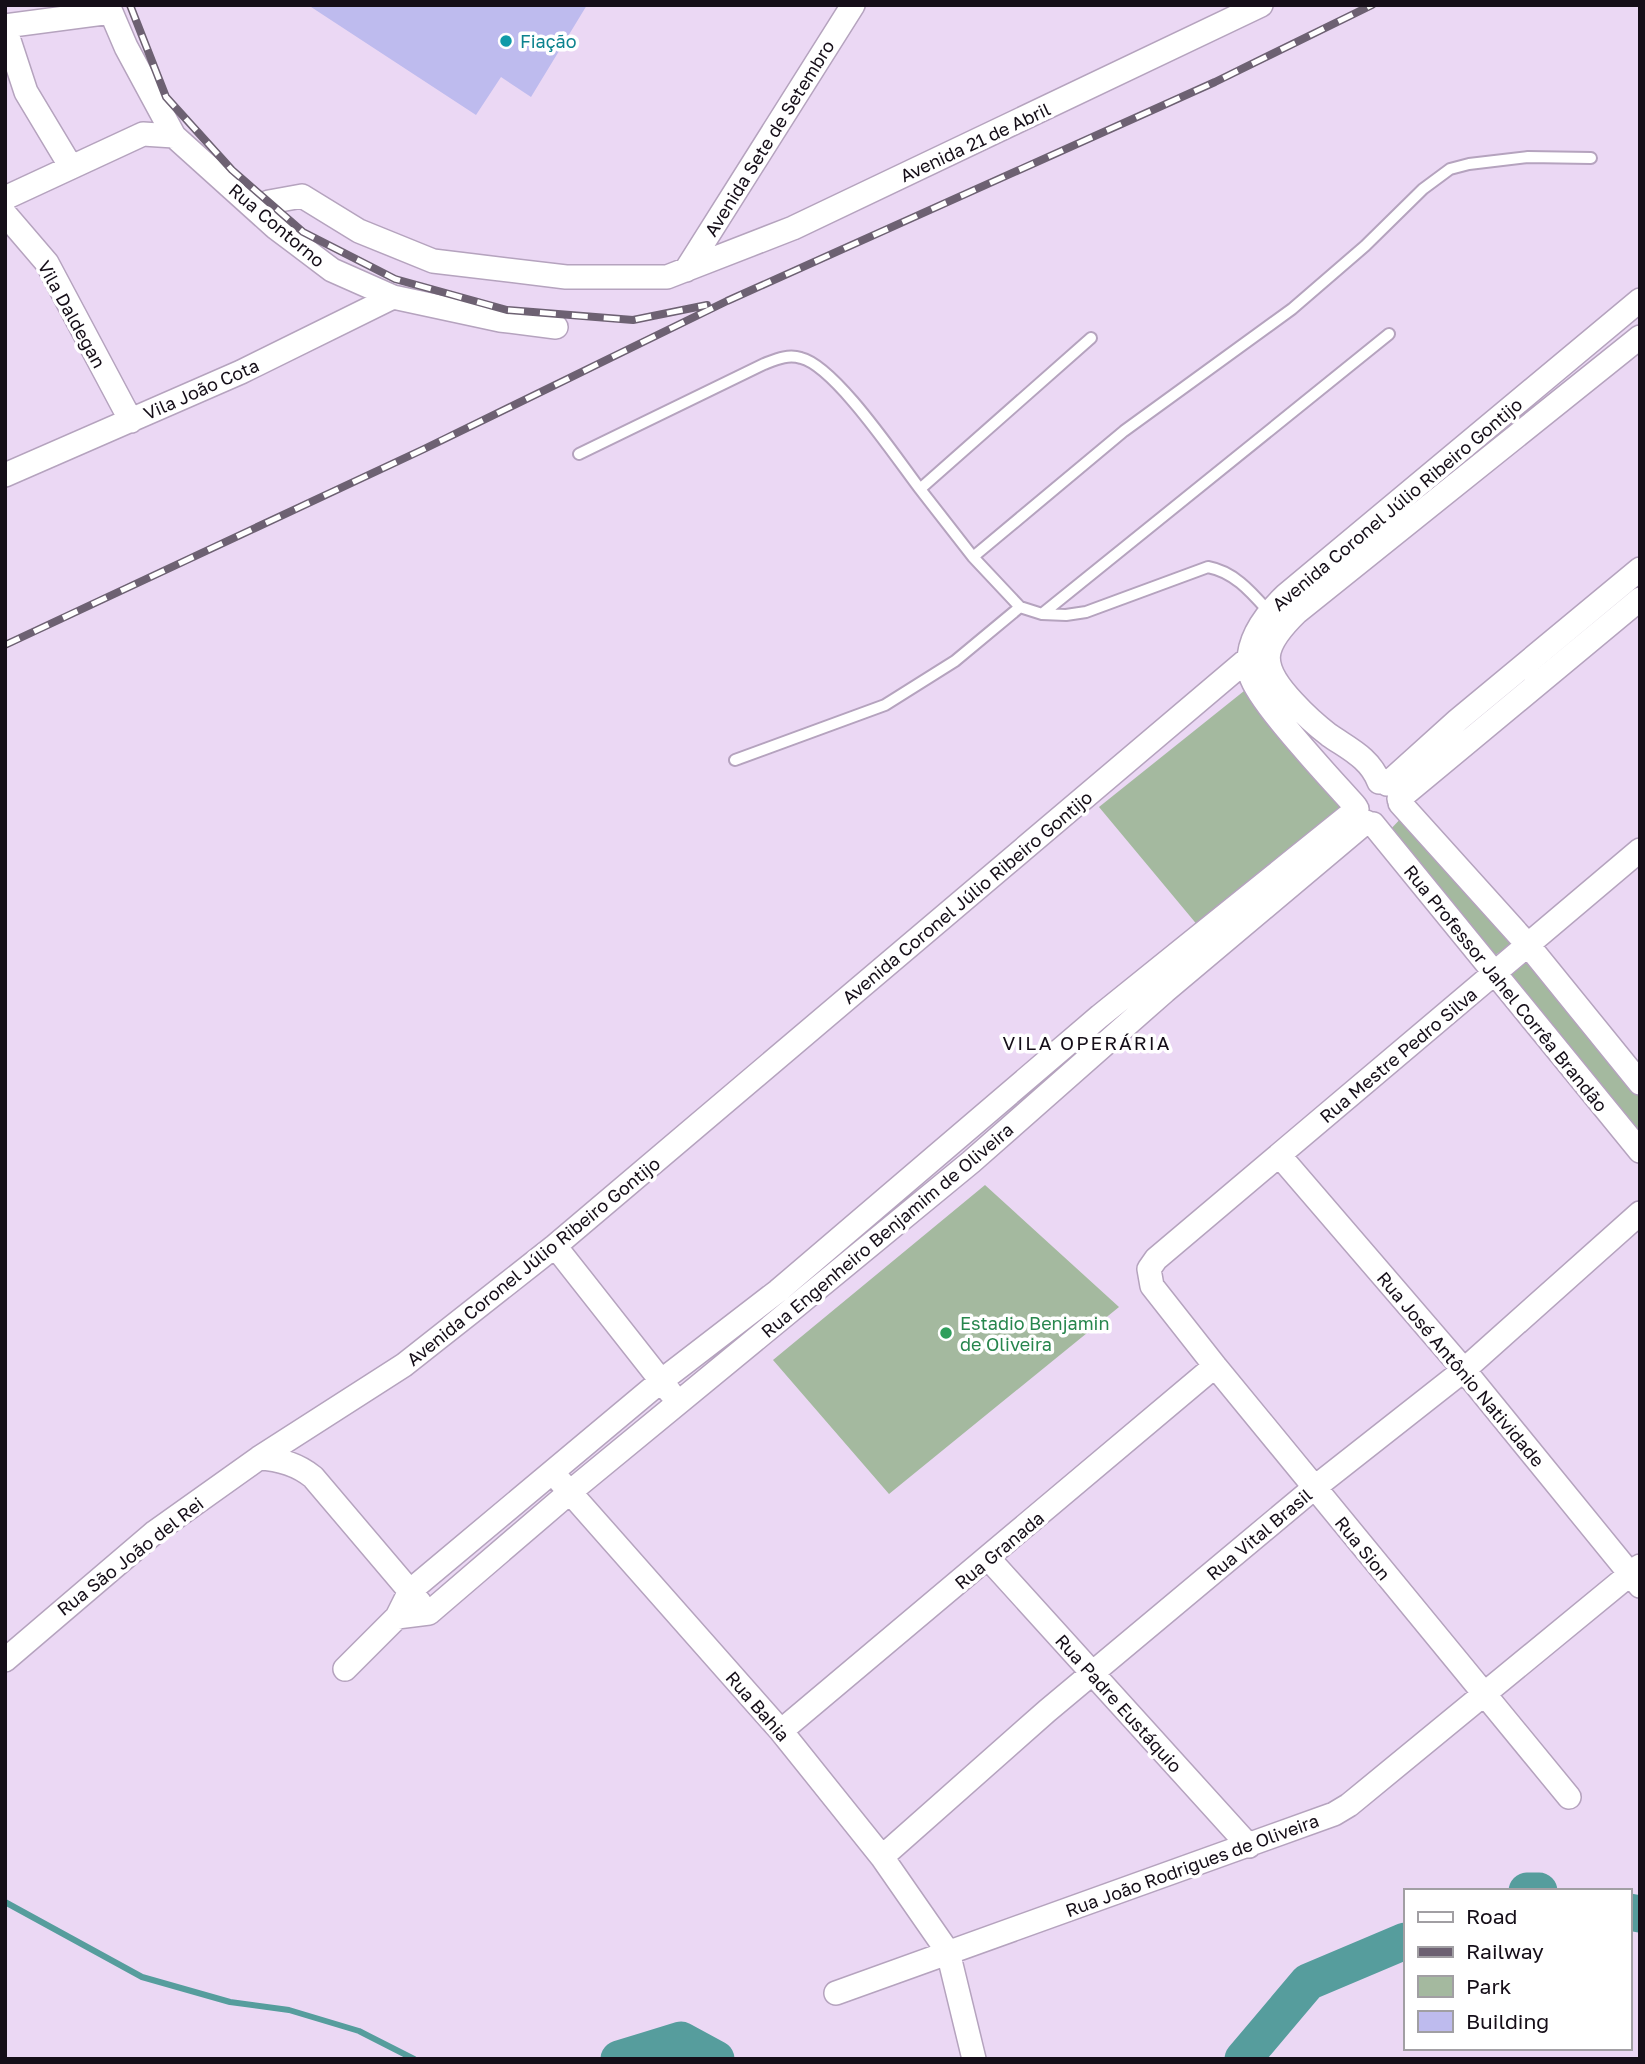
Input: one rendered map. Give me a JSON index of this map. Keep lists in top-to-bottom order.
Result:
{
  "streets": {
    "street": [
      "Avenida Sete de Setembro",
      "Avenida 21 de Abril",
      "Rua Contorno",
      "Vila Daldegan",
      "Vila João Cota",
      "Avenida Coronel Júlio Ribeiro Gontijo",
      "Rua Professor Jahel Corrêa Brandão",
      "Rua Mestre Pedro Silva",
      "Rua Engenheiro Benjamim de Oliveira",
      "Rua José Antônio Natividade",
      "Rua Vital Brasil",
      "Rua Sion",
      "Rua Granada",
      "Rua São João del Rei",
      "Rua Padre Eustáquio",
      "Rua Bahia",
      "Rua João Rodrigues de Oliveira"
    ]
  },
  "crossings": [
    ["Avenida Sete de Setembro", "Avenida 21 de Abril"],
    ["Avenida 21 de Abril", "Rua Contorno"],
    ["Rua Contorno", "Vila João Cota"],
    ["Vila Daldegan", "Vila João Cota"],
    ["Avenida Coronel Júlio Ribeiro Gontijo", "Rua Professor Jahel Corrêa Brandão"],
    ["Avenida Coronel Júlio Ribeiro Gontijo", "Rua São João del Rei"],
    ["Rua Professor Jahel Corrêa Brandão", "Rua Mestre Pedro Silva"],
    ["Rua Professor Jahel Corrêa Brandão", "Rua Engenheiro Benjamim de Oliveira"],
    ["Rua Mestre Pedro Silva", "Rua José Antônio Natividade"],
    ["Rua Mestre Pedro Silva", "Rua Sion"],
    ["Rua Engenheiro Benjamim de Oliveira", "Rua Bahia"],
    ["Rua José Antônio Natividade", "Rua Vital Brasil"],
    ["Rua José Antônio Natividade", "Rua João Rodrigues de Oliveira"],
    ["Rua Vital Brasil", "Rua Sion"],
    ["Rua Vital Brasil", "Rua Padre Eustáquio"],
    ["Rua Vital Brasil", "Rua Bahia"],
    ["Rua Sion", "Rua Granada"],
    ["Rua Sion", "Rua João Rodrigues de Oliveira"],
    ["Rua Granada", "Rua Padre Eustáquio"],
    ["Rua Granada", "Rua Bahia"],
    ["Rua Padre Eustáquio", "Rua João Rodrigues de Oliveira"],
    ["Rua Bahia", "Rua João Rodrigues de Oliveira"]
  ],
  "districts": ["VILA OPERÁRIA"],
  "places": ["Fiação", "Estadio Benjamin de Oliveira"],
  "legend": [
    "Road",
    "Railway",
    "Park",
    "Building"
  ]
}
